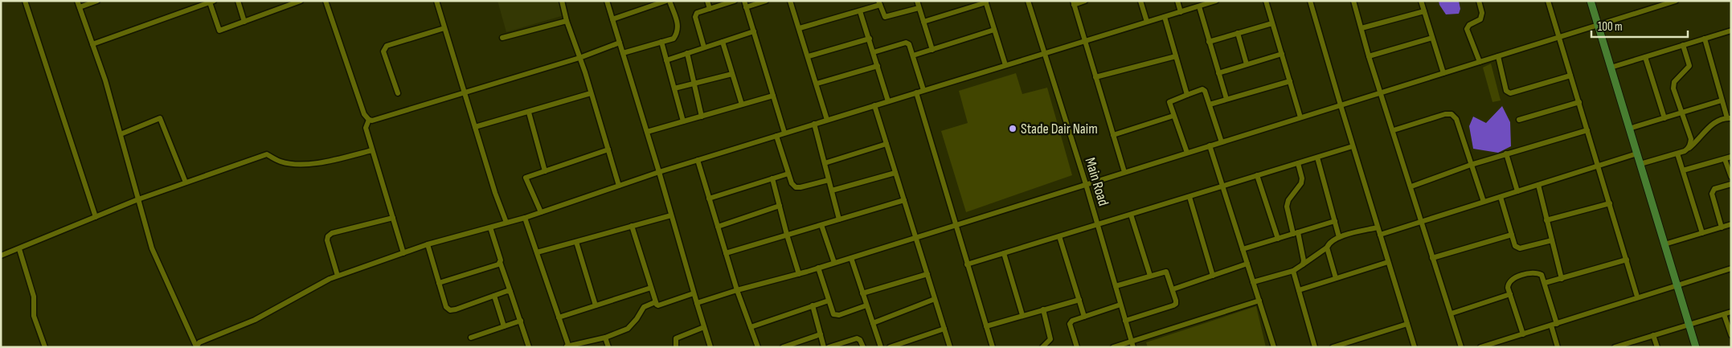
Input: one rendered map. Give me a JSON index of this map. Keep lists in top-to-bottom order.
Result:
{
  "streets": {
    "street": ["Main Road"]
  },
  "places": ["Stade Dair Naim"],
  "scale_bar": "100 m"
}
